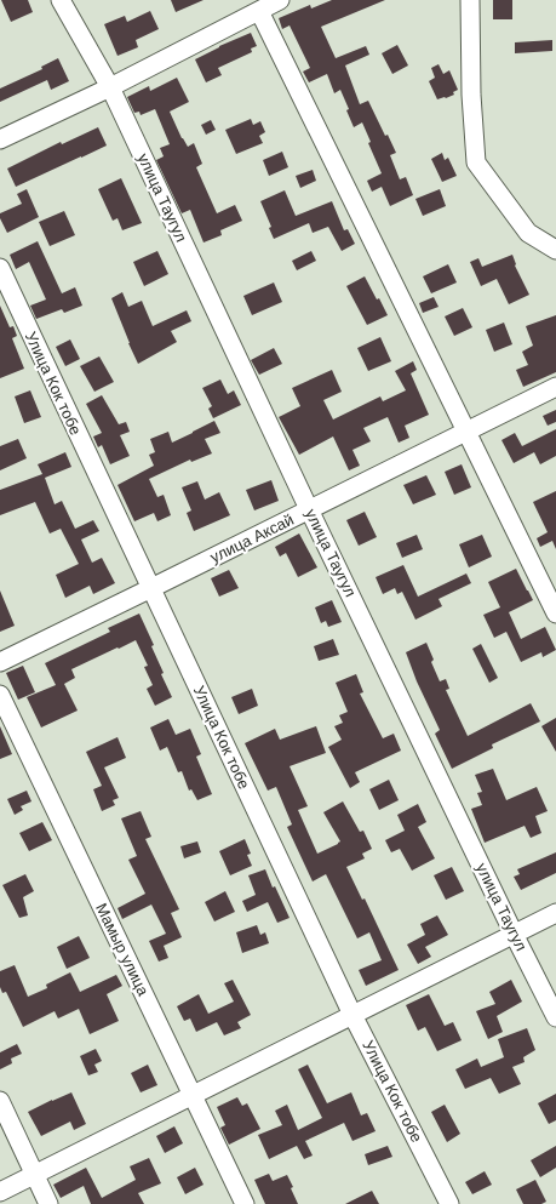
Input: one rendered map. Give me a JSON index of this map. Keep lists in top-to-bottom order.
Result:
{
  "streets": {
    "street": [
      "улица Таугул",
      "Улица Кок тобе",
      "улица Аксай",
      "Мамыр улица"
    ]
  },
  "crossings": [
    ["улица Таугул", "улица Аксай"],
    ["Улица Кок тобе", "улица Аксай"]
  ]
}
